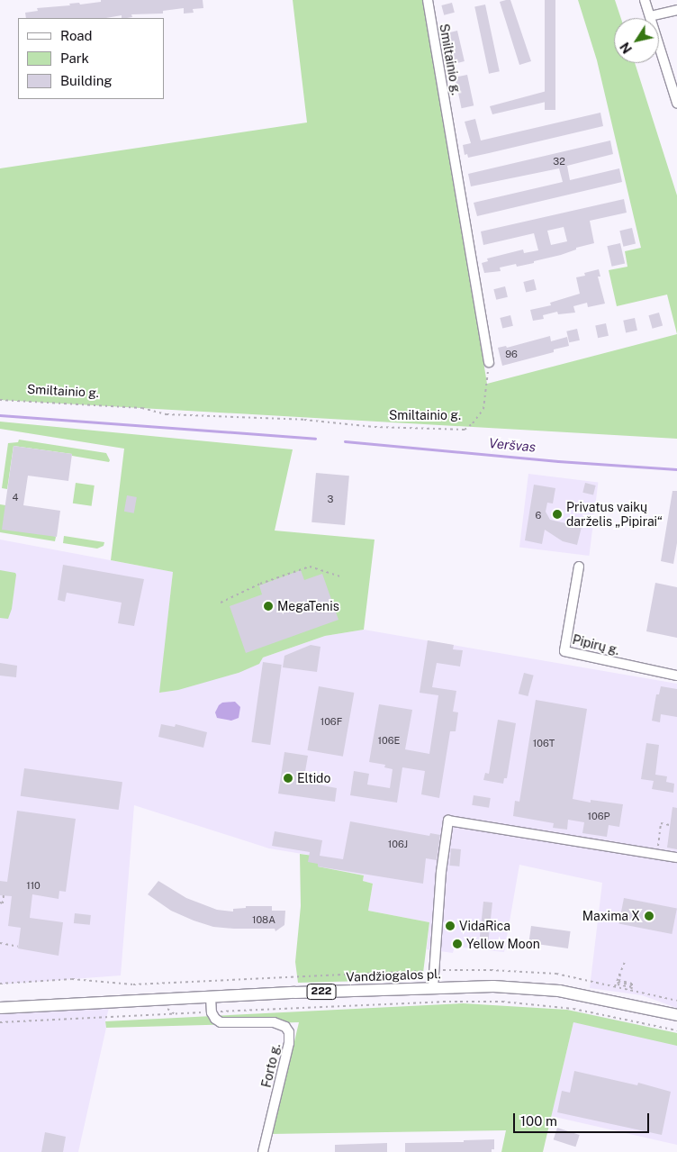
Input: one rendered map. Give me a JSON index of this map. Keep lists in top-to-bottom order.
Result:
{
  "streets": {
    "main road": ["Vandžiogalos pl.", "222"],
    "street": ["Smiltainio g.", "Pipirų g.", "Forto g."]
  },
  "water": ["Veršvas"],
  "places": [
    "Privatus vaikų darželis „Pipirai“",
    "MegaTenis",
    "Eltido",
    "Maxima X",
    "VidaRica",
    "Yellow Moon"
  ],
  "house_numbers": [
    "32",
    "96",
    "4",
    "3",
    "6",
    "106F",
    "106E",
    "106T",
    "106P",
    "106J",
    "110",
    "108A"
  ],
  "legend": ["Road", "Park", "Building"],
  "scale_bar": "100 m",
  "north": "bottom left"
}
